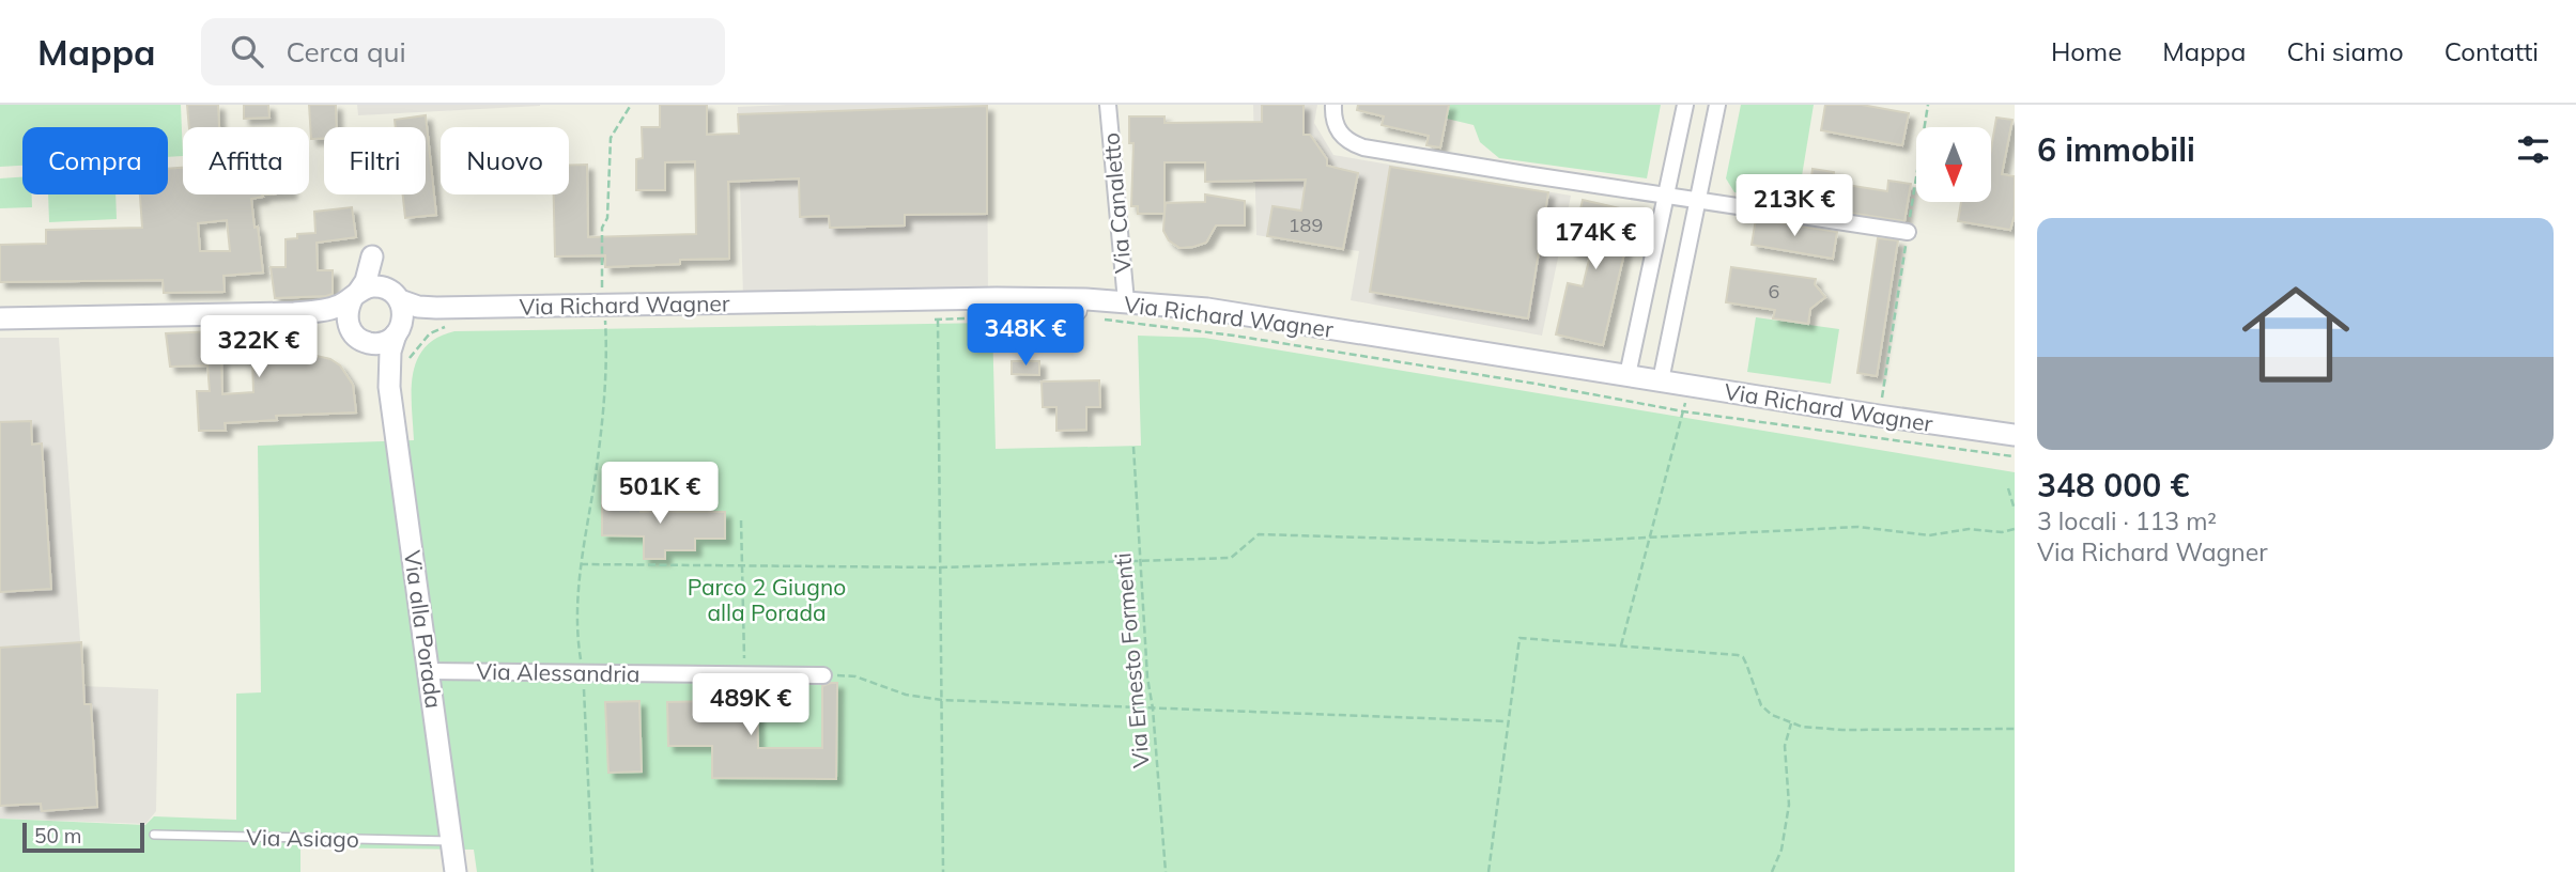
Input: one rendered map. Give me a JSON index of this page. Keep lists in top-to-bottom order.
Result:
{
  "streets": {
    "street": [
      "Via Canaletto",
      "Via Richard Wagner",
      "Via alla Porada",
      "Via Alessandria"
    ],
    "lane": ["Via Asiago"],
    "path": ["Via Ernesto Formenti"]
  },
  "crossings": [
    ["Via Canaletto", "Via Richard Wagner"],
    ["Via Richard Wagner", "Via alla Porada"],
    ["Via alla Porada", "Via Alessandria"],
    ["Via alla Porada", "Via Asiago"]
  ],
  "parks": ["Parco 2 Giugno alla Porada"],
  "house_numbers": ["189", "6"],
  "scale_bar": "50 m",
  "north": "bottom",
  "page": {
    "header": "Mappa",
    "search": "Cerca qui",
    "nav": [
      "Home",
      "Mappa",
      "Chi siamo",
      "Contatti"
    ],
    "heading": "6 immobili",
    "chip": [
      "Compra",
      "Affitta",
      "Filtri",
      "Nuovo"
    ],
    "price": [
      "213K €",
      "174K €",
      "348K €",
      "322K €",
      "501K €",
      "489K €"
    ],
    "list": [
      {
        "name": "348 000 €",
        "note": "3 locali · 113 m² · Via Richard Wagner"
      }
    ],
    "scale": "50 m"
  }
}
